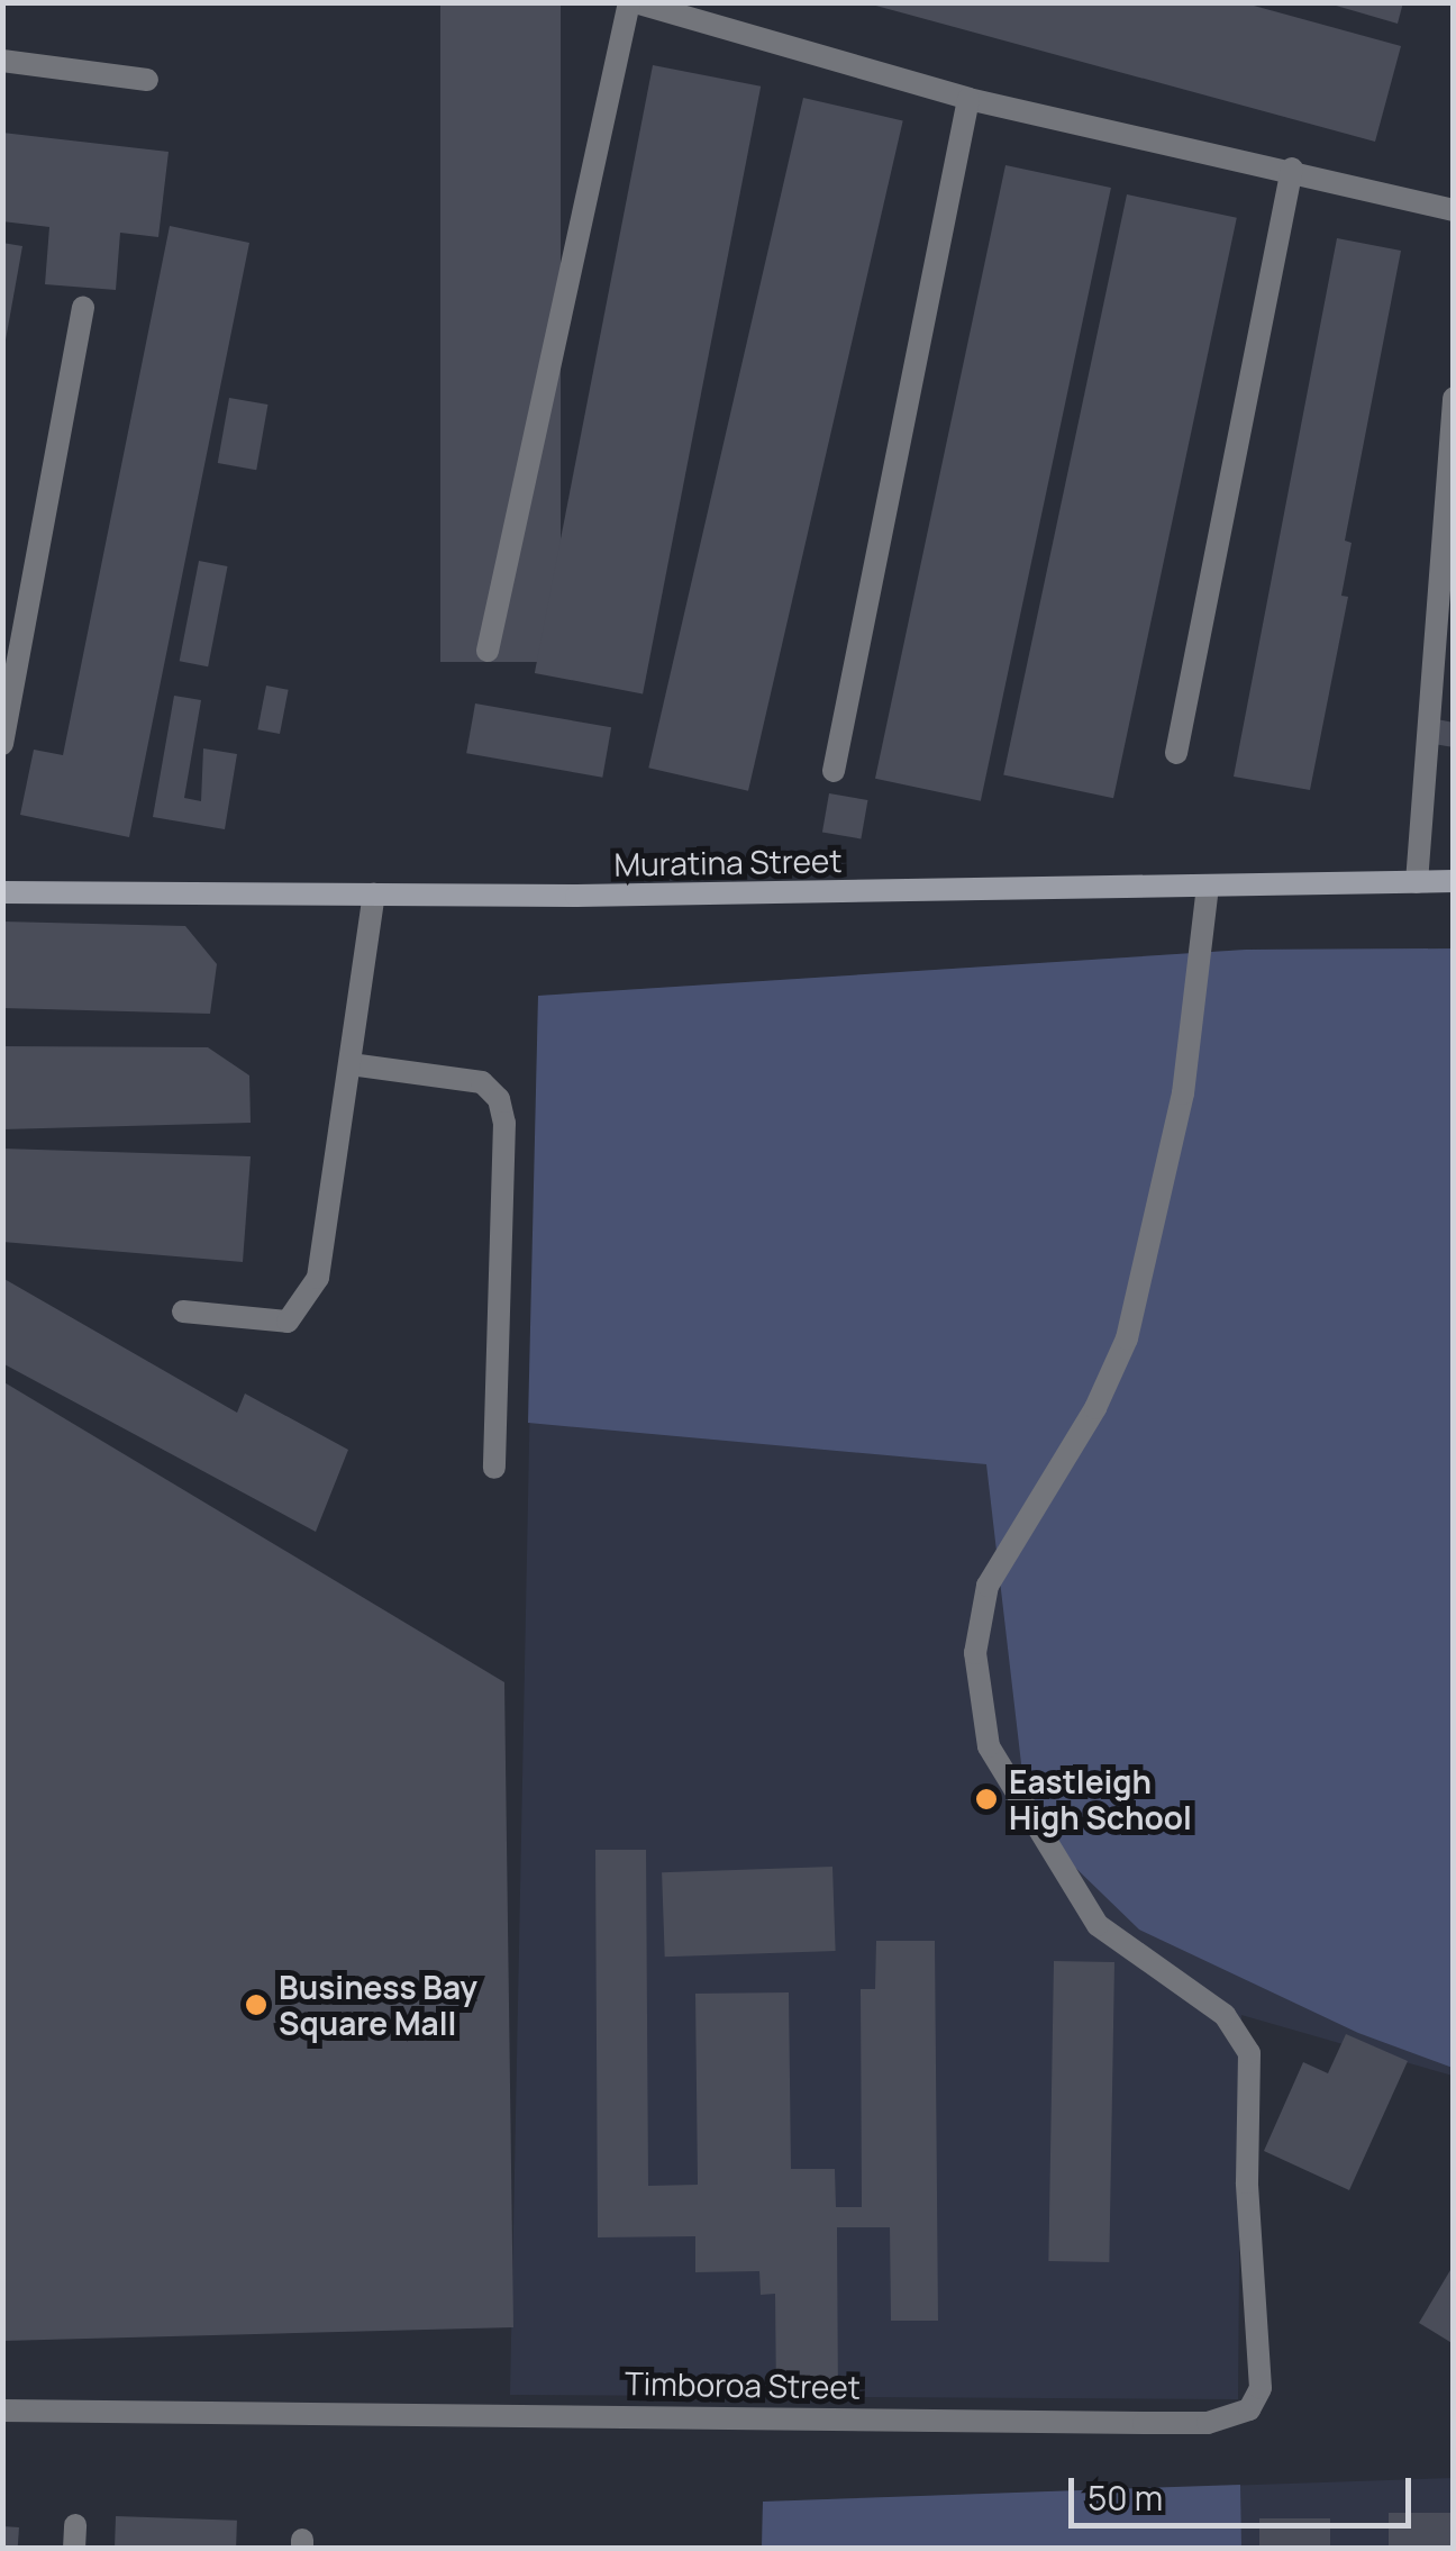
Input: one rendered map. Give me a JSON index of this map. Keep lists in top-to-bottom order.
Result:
{
  "streets": {
    "main road": ["Muratina Street"],
    "street": ["Timboroa Street"]
  },
  "crossings": [
    ["Muratina Street", "Timboroa Street"]
  ],
  "places": ["Eastleigh High School", "Business Bay Square Mall"],
  "scale_bar": "50 m"
}
